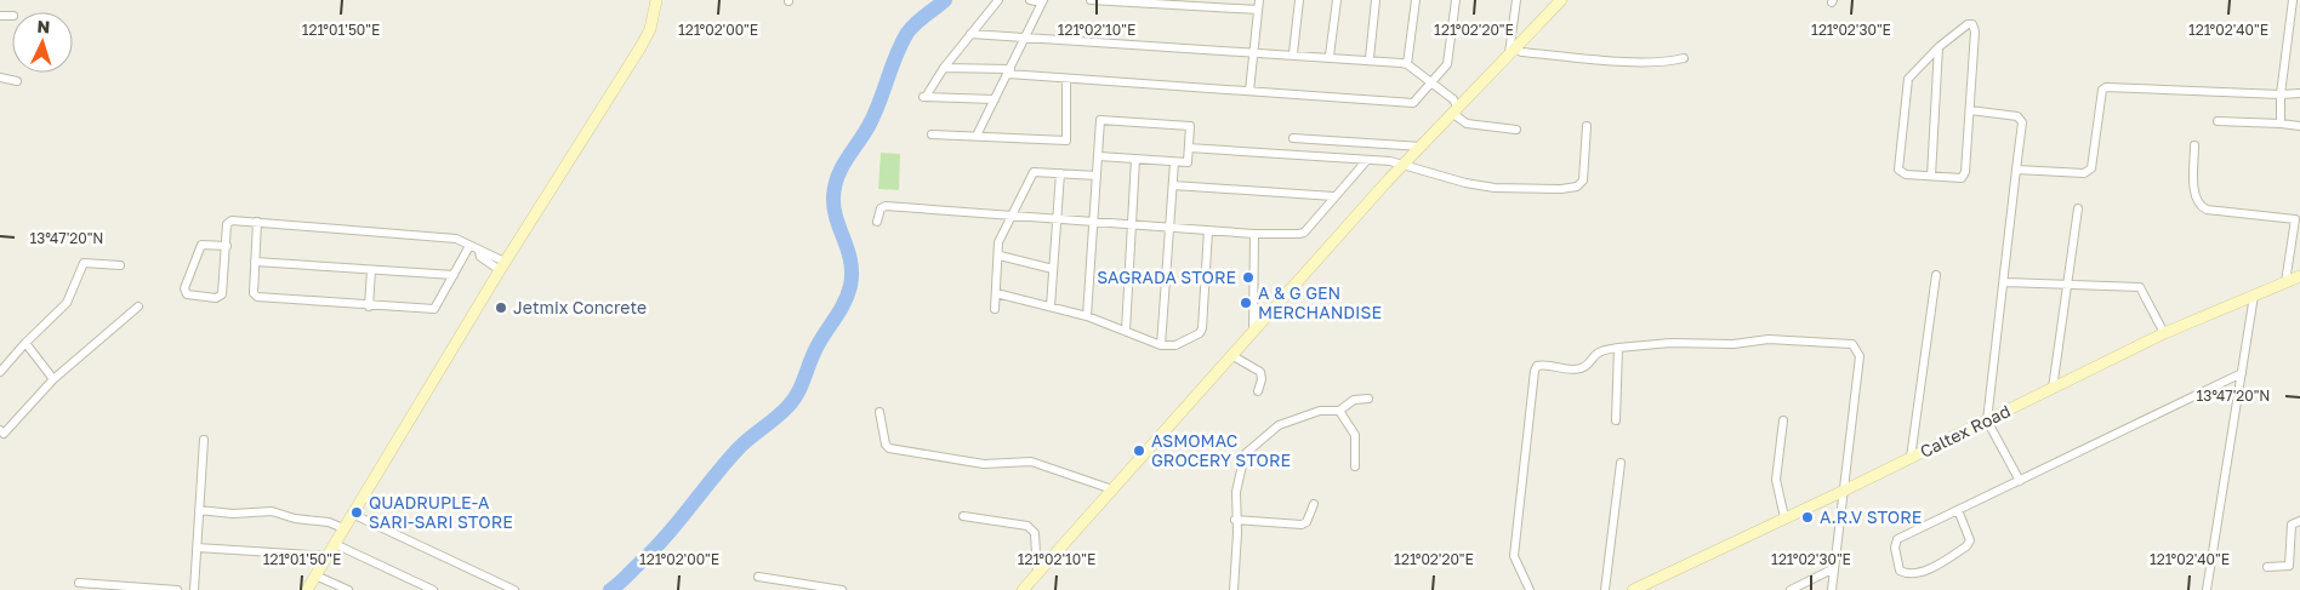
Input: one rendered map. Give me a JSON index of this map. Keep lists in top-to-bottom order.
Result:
{
  "streets": {
    "street": ["Caltex Road"]
  },
  "places": [
    "SAGRADA STORE",
    "A & G GEN MERCHANDISE",
    "Jetmix Concrete",
    "ASMOMAC GROCERY STORE",
    "QUADRUPLE-A SARI-SARI STORE",
    "A.R.V STORE"
  ],
  "north": "top",
  "coordinates": [
    "121°01'50\"E",
    "121°02'00\"E",
    "121°02'10\"E",
    "121°02'20\"E",
    "121°02'30\"E",
    "121°02'40\"E",
    "13°47'20\"N"
  ]
}
